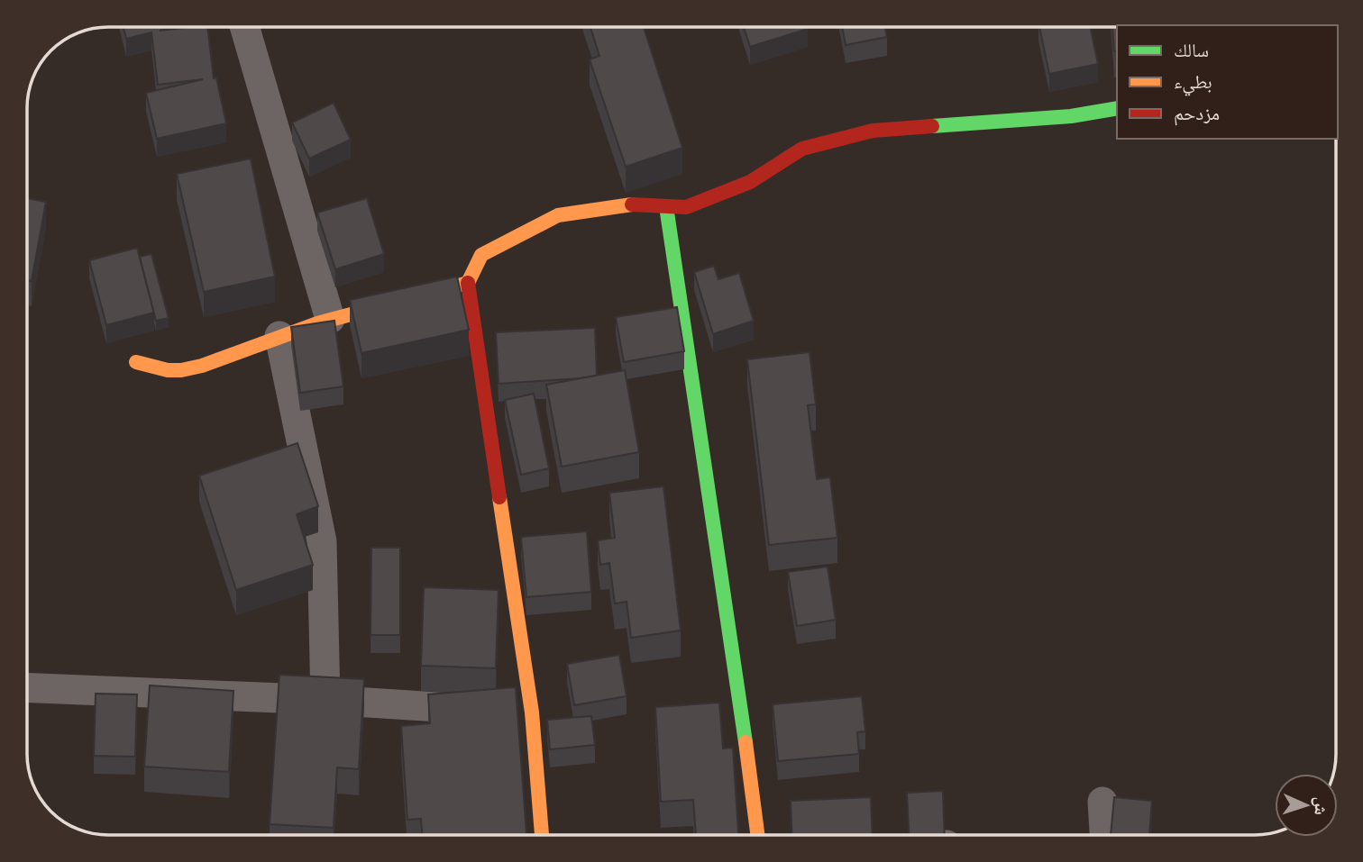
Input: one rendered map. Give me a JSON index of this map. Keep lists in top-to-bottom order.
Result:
{
  "legend": ["سالك", "بطيء", "مزدحم"],
  "north": "right"
}
